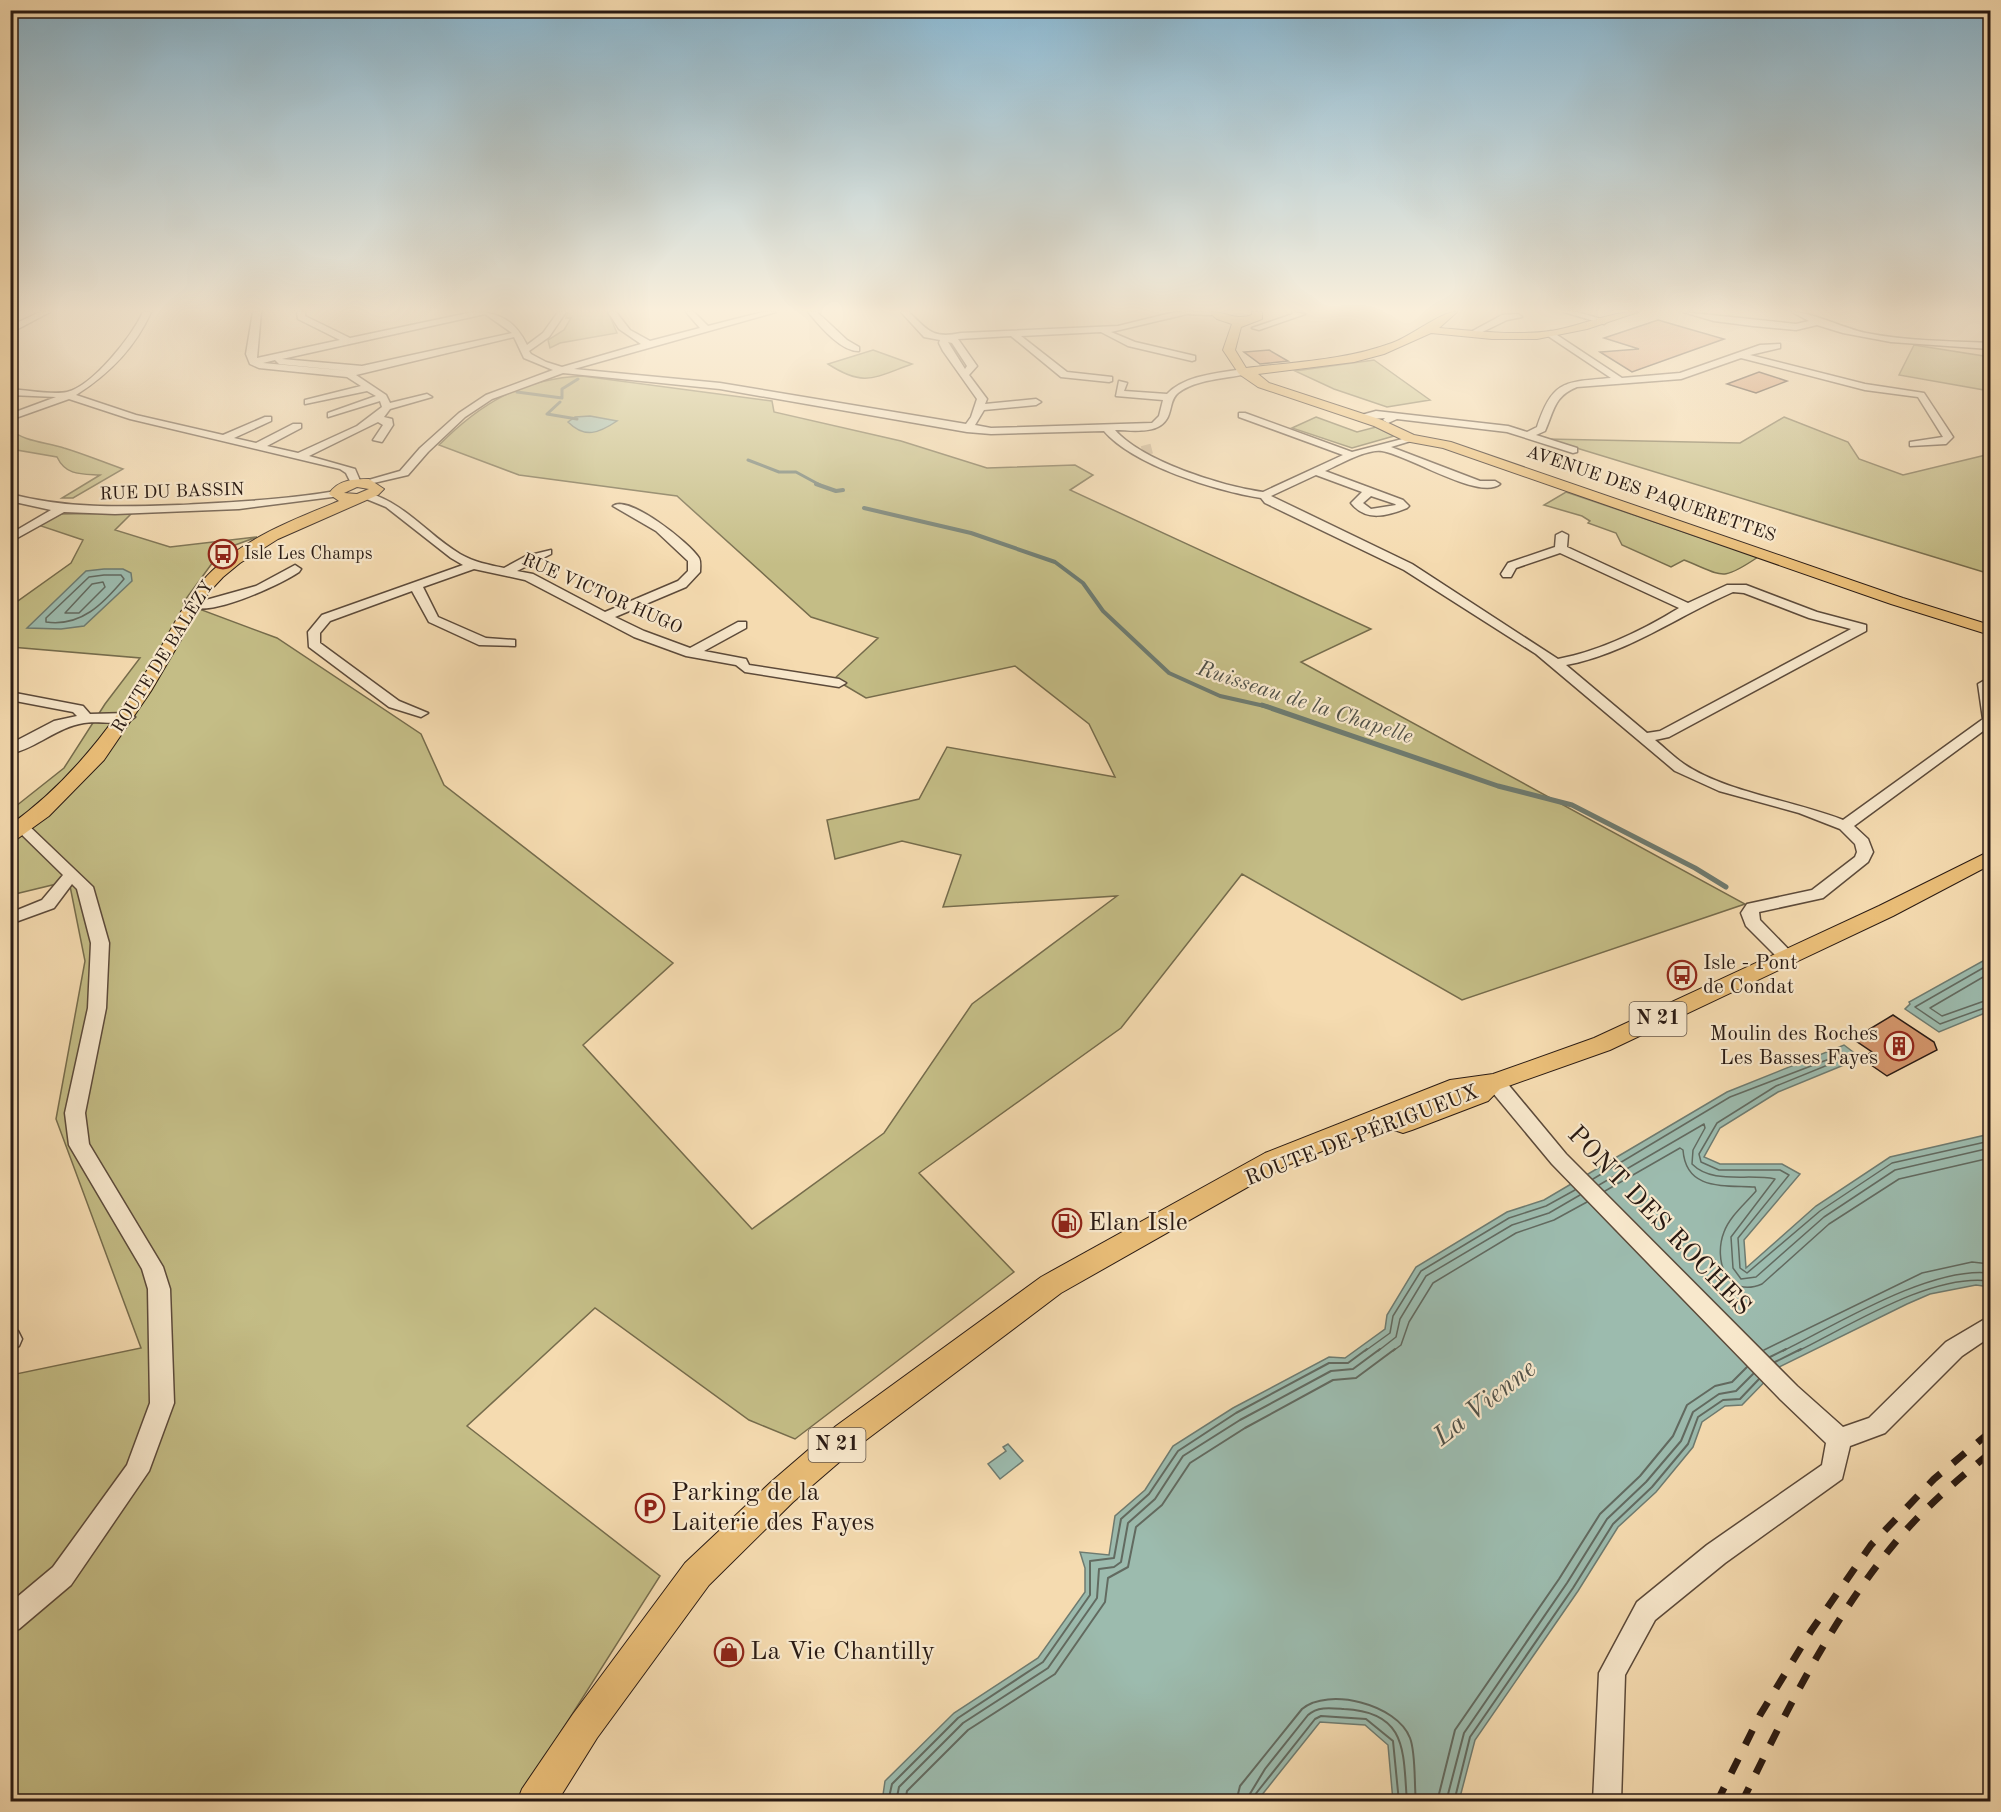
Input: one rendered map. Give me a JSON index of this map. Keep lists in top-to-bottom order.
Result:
{
  "streets": {
    "main road": [
      "AVENUE DES PAQUERETTES",
      "ROUTE DE BALÉZY",
      "N 21",
      "ROUTE DE PÉRIGUEUX"
    ],
    "street": ["RUE DU BASSIN", "RUE VICTOR HUGO", "PONT DES ROCHES"]
  },
  "crossings": [
    ["RUE DU BASSIN", "RUE VICTOR HUGO"],
    ["RUE DU BASSIN", "ROUTE DE BALÉZY"],
    ["RUE VICTOR HUGO", "ROUTE DE BALÉZY"],
    ["N 21", "ROUTE DE PÉRIGUEUX"],
    ["N 21", "PONT DES ROCHES"],
    ["ROUTE DE PÉRIGUEUX", "PONT DES ROCHES"]
  ],
  "water": ["Ruisseau de la Chapelle", "La Vienne"],
  "places": {
    "bus stop": ["Isle Les Champs", "Isle - Pont de Condat"],
    "building": ["Moulin des Roches Les Basses Fayes"],
    "fuel station": ["Elan Isle"],
    "parking": ["Parking de la Laiterie des Fayes"],
    "shop": ["La Vie Chantilly"]
  }
}
